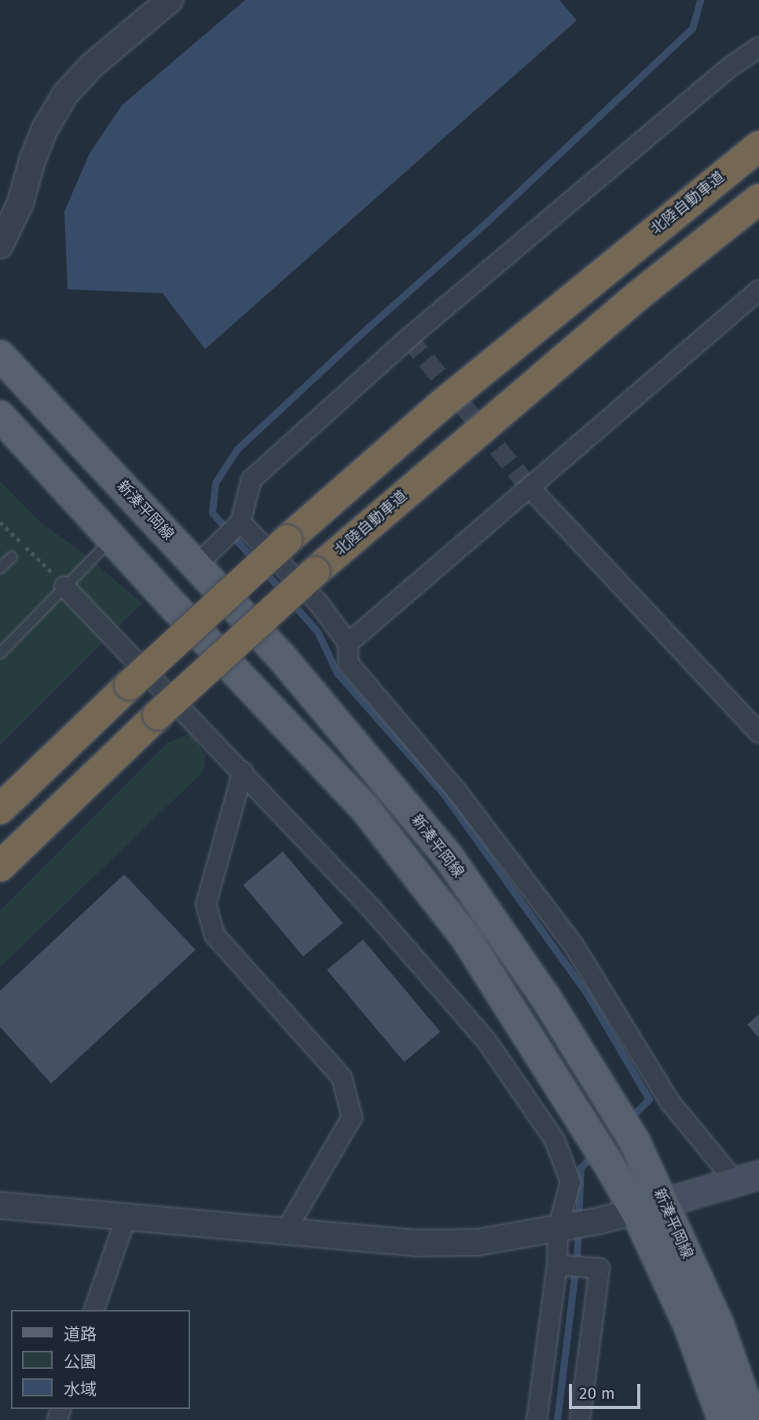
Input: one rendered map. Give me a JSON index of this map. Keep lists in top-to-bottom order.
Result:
{
  "streets": {
    "highway": ["北陸自動車道"],
    "main road": ["新湊平岡線"]
  },
  "legend": ["道路", "公園", "水域"],
  "scale_bar": "20 m"
}
